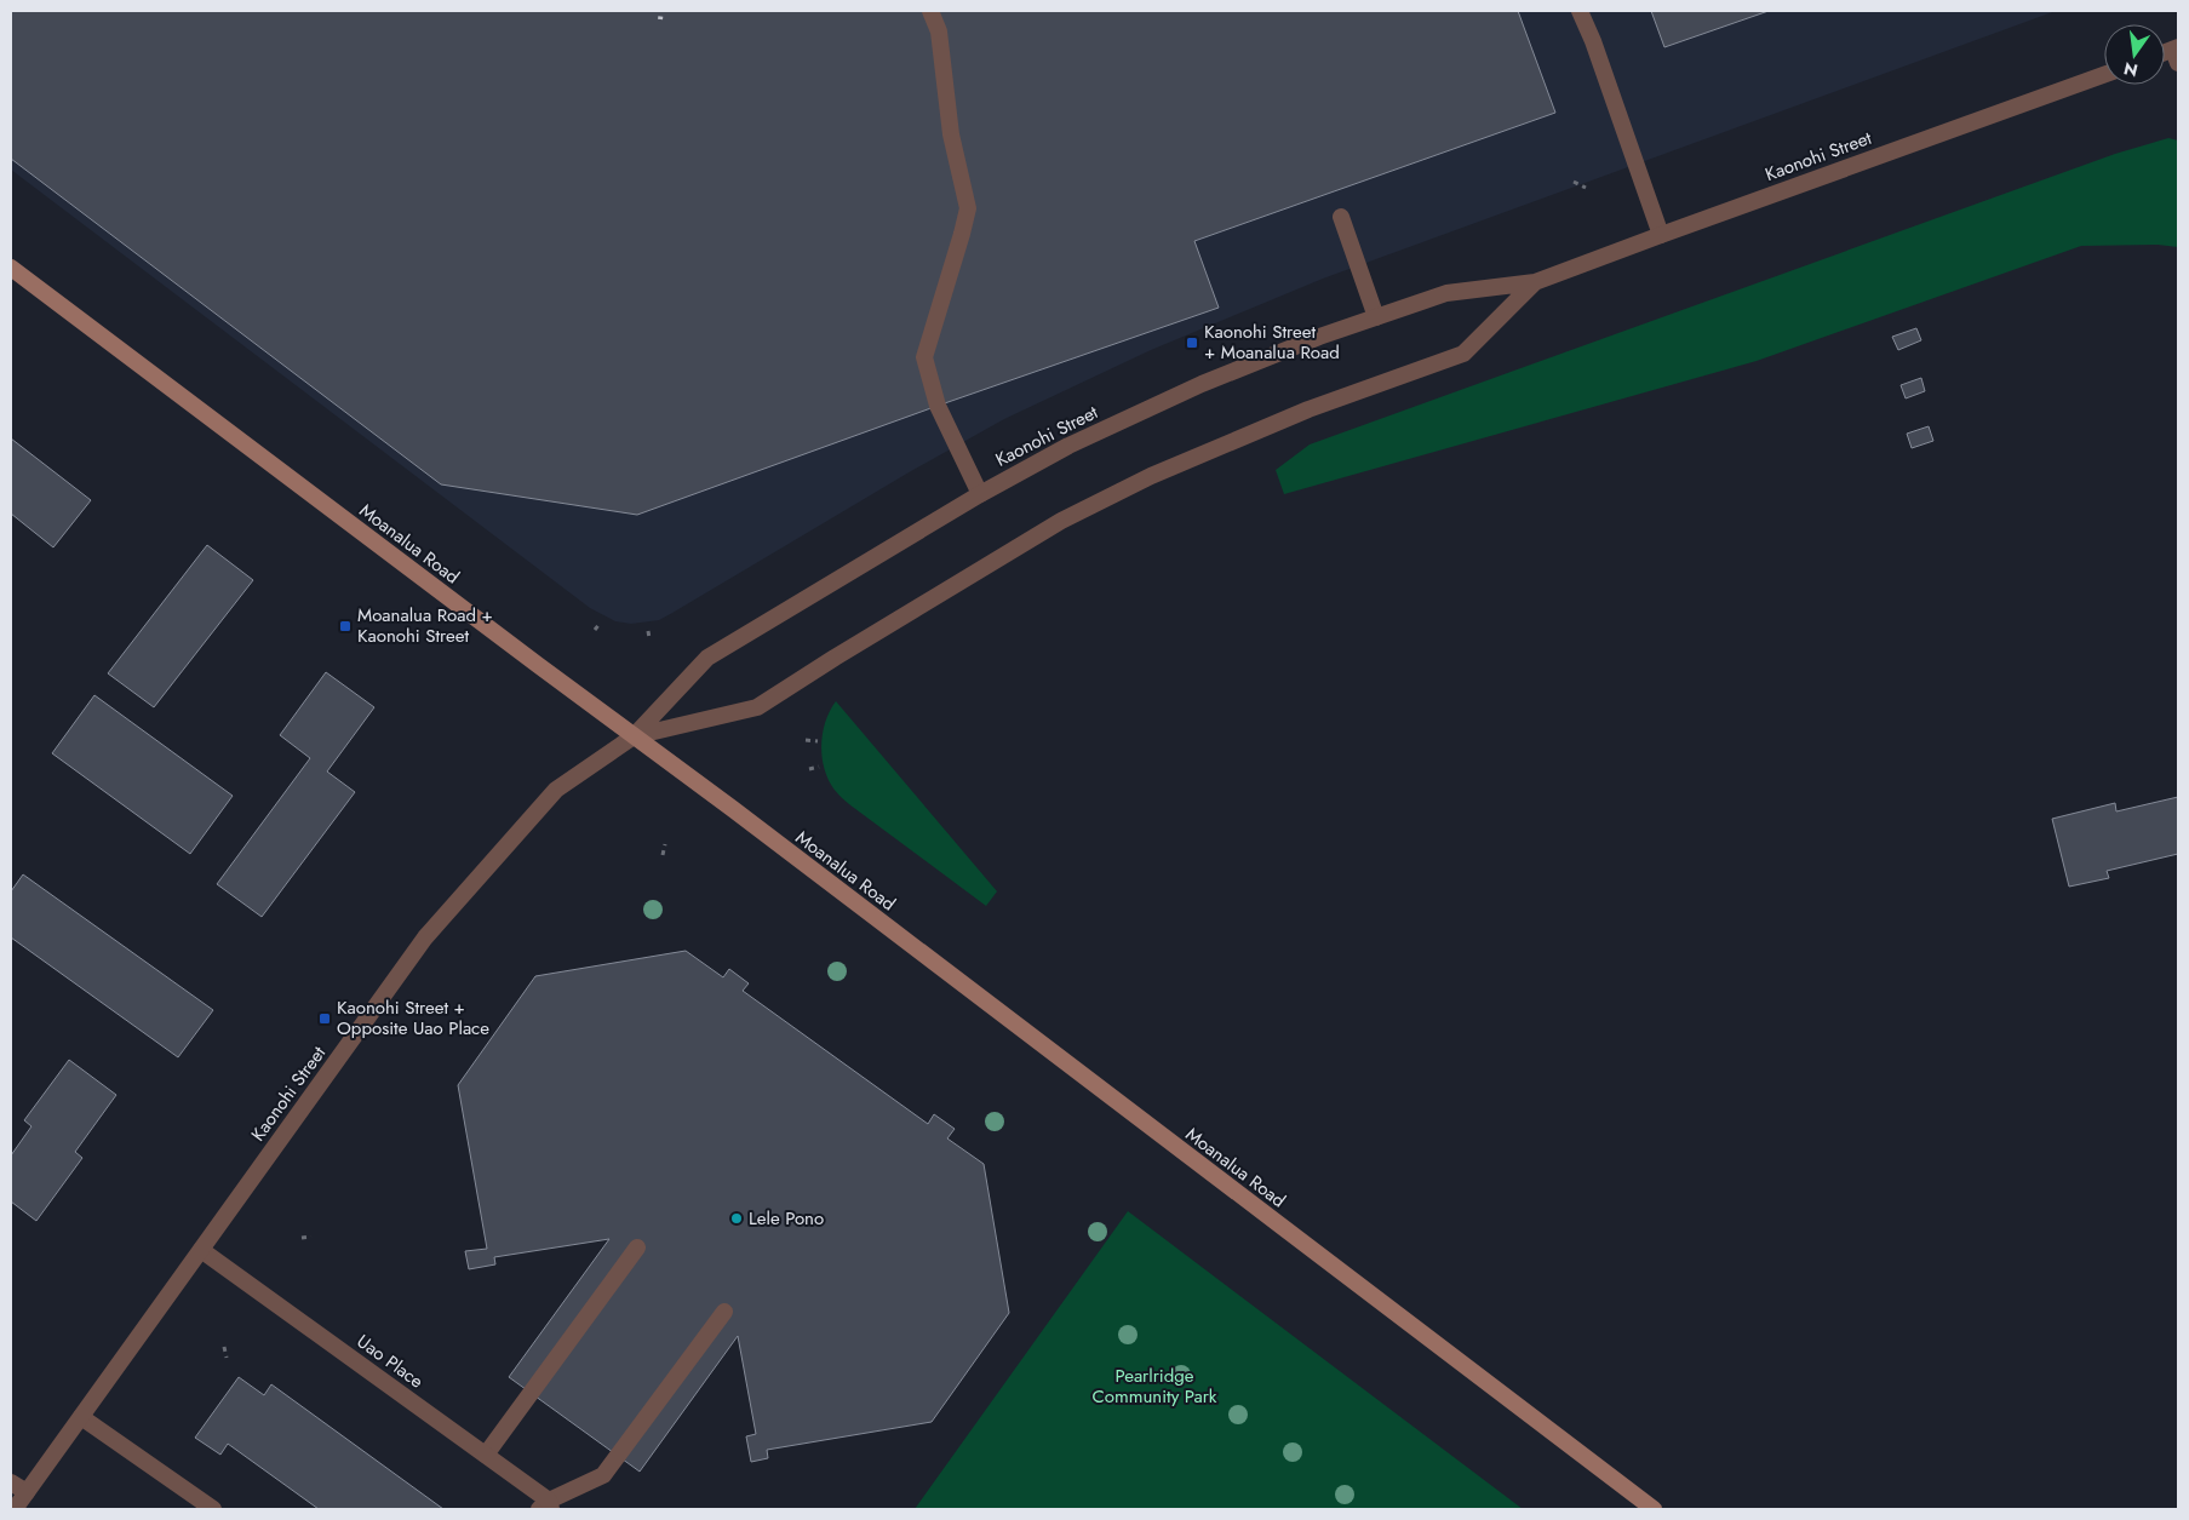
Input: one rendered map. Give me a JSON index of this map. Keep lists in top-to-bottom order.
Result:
{
  "streets": {
    "main road": ["Moanalua Road"],
    "street": ["Kaonohi Street", "Uao Place"]
  },
  "crossings": [
    ["Kaonohi Street", "Moanalua Road"],
    ["Kaonohi Street", "Uao Place"]
  ],
  "parks": ["Pearlridge Community Park"],
  "places": {
    "transit": ["Kaonohi Street + Moanalua Road", "Moanalua Road + Kaonohi Street", "Kaonohi Street + Opposite Uao Place"],
    "other": ["Lele Pono"]
  },
  "north": "bottom"
}
